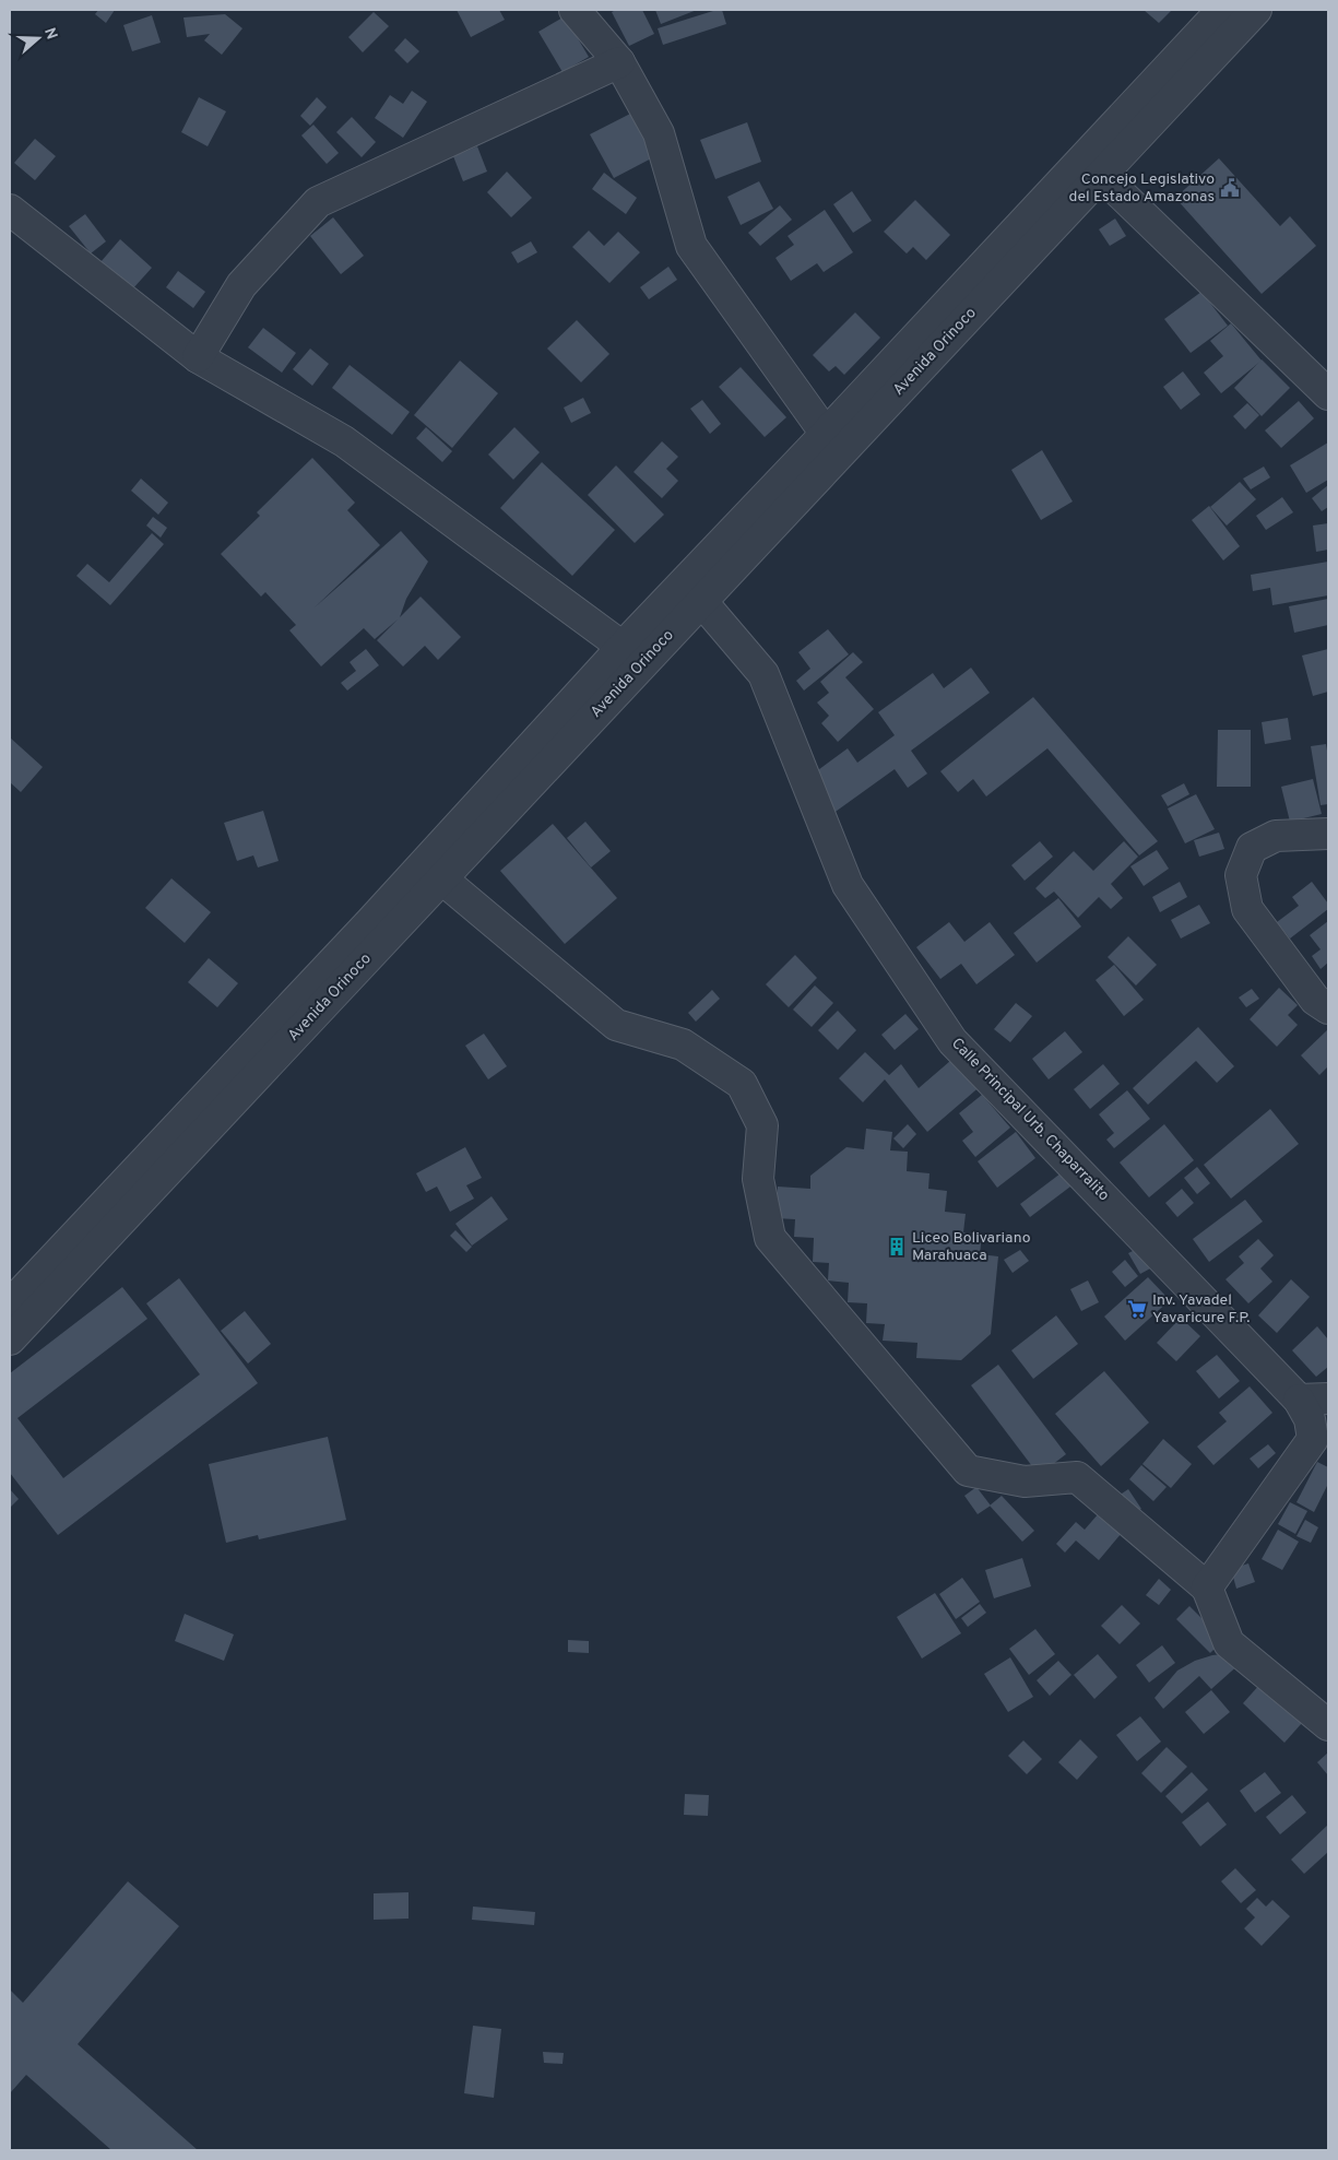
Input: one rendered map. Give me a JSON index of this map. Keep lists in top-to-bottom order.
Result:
{
  "streets": {
    "street": ["Avenida Orinoco", "Calle Principal Urb. Chaparralito"]
  },
  "crossings": [
    ["Avenida Orinoco", "Calle Principal Urb. Chaparralito"]
  ],
  "places": {
    "public building": ["Concejo Legislativo del Estado Amazonas"],
    "building": ["Liceo Bolivariano Marahuaca"],
    "supermarket": ["Inv. Yavadel Yavaricure F.P."]
  },
  "north": "right"
}
